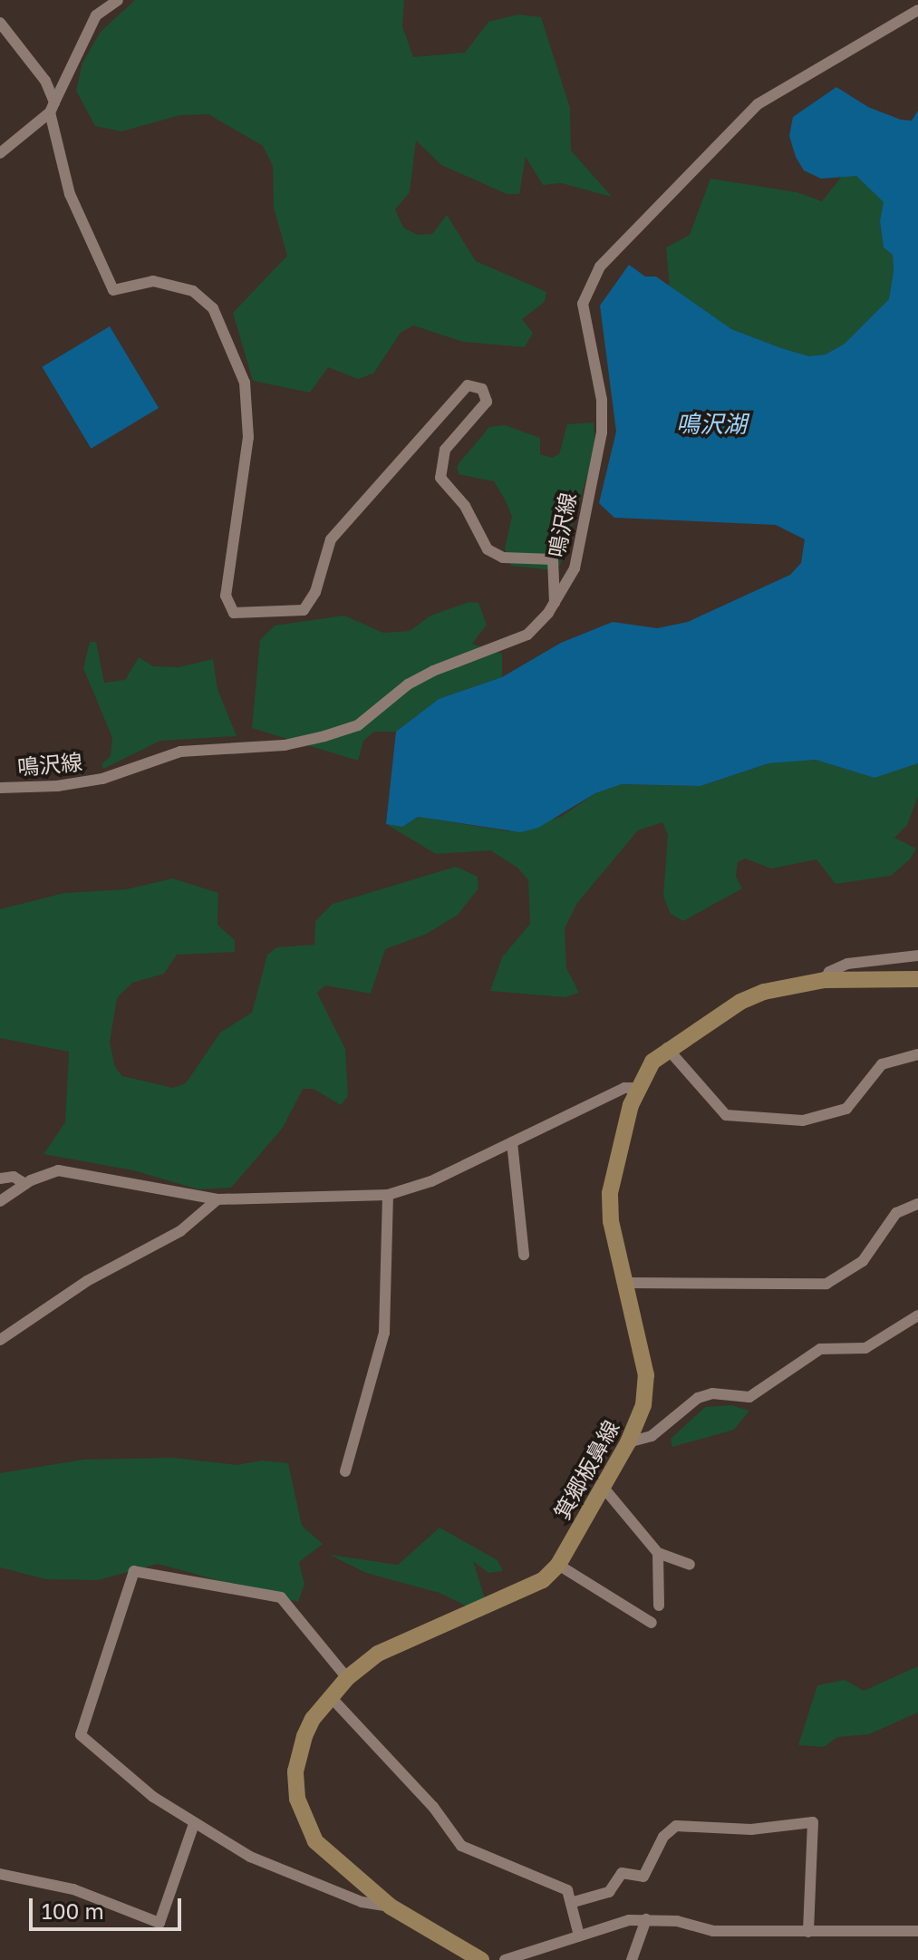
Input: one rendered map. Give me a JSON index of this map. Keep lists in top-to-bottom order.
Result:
{
  "streets": {
    "main road": ["箕郷板鼻線"],
    "street": ["鳴沢線"]
  },
  "water": ["鳴沢湖"],
  "scale_bar": "100 m"
}
